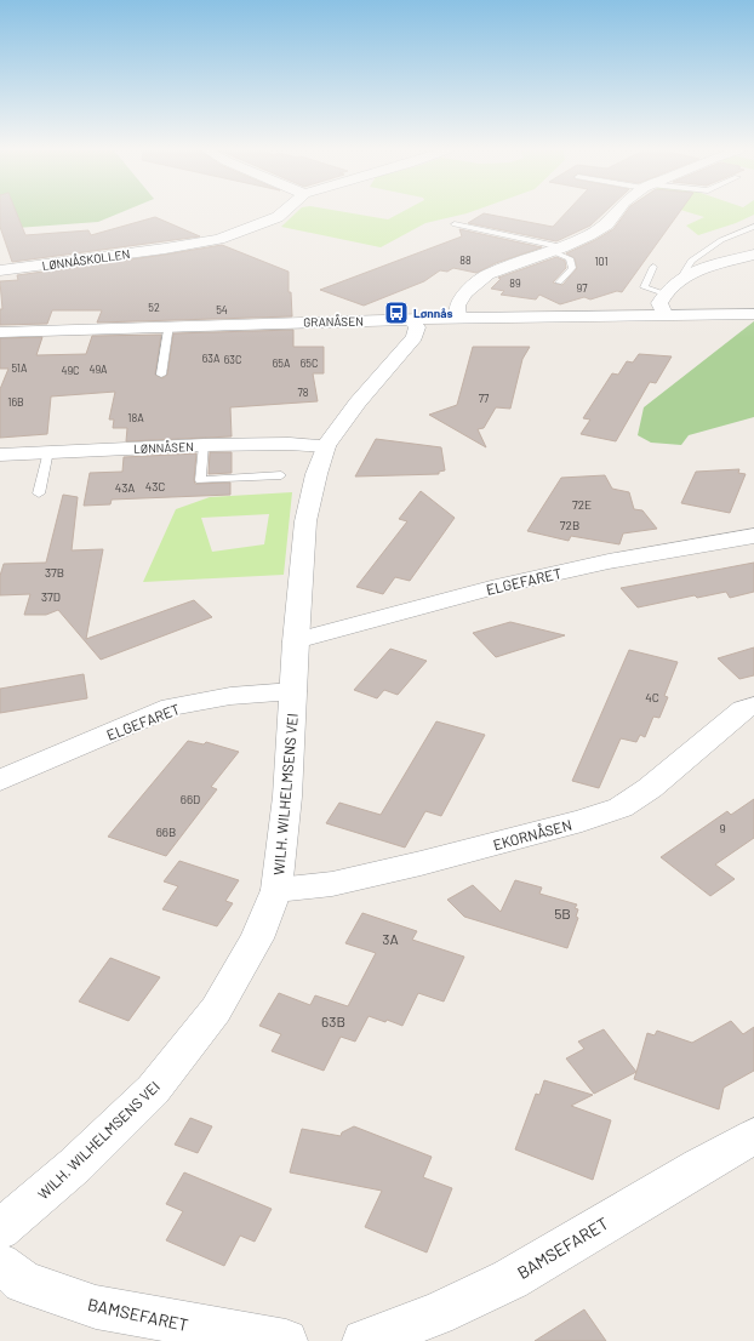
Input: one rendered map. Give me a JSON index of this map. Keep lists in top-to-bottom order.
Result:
{
  "streets": {
    "street": [
      "LØNNÅSKOLLEN",
      "GRANÅSEN",
      "LØNNÅSEN",
      "ELGEFARET",
      "WILH. WILHELMSENS VEI",
      "EKORNÅSEN",
      "BAMSEFARET"
    ]
  },
  "crossings": [
    ["GRANÅSEN", "WILH. WILHELMSENS VEI"],
    ["LØNNÅSEN", "WILH. WILHELMSENS VEI"],
    ["ELGEFARET", "WILH. WILHELMSENS VEI"],
    ["WILH. WILHELMSENS VEI", "EKORNÅSEN"]
  ],
  "places": {
    "bus stop": ["Lønnås"]
  },
  "house_numbers": [
    "88",
    "101",
    "89",
    "97",
    "52",
    "54",
    "63A",
    "63C",
    "65A",
    "65C",
    "51A",
    "49A",
    "49C",
    "78",
    "77",
    "16B",
    "18A",
    "43C",
    "43A",
    "72E",
    "72B",
    "37B",
    "37D",
    "4C",
    "66D",
    "9",
    "66B",
    "5B",
    "3A",
    "63B"
  ]
}
